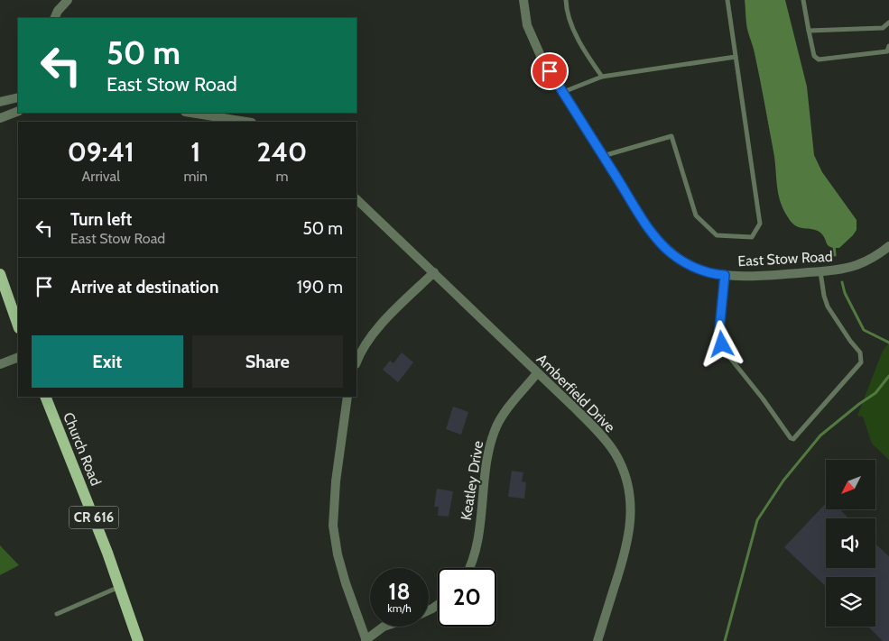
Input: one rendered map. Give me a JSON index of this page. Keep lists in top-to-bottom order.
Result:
{
  "streets": {
    "main road": ["Church Road", "CR 616"],
    "street": ["East Stow Road", "Amberfield Drive", "Keatley Drive"]
  },
  "crossings": [
    ["Amberfield Drive", "Keatley Drive"]
  ],
  "north": "bottom left",
  "page": {
    "turn": ["50 m", "East Stow Road"],
    "eta": [
      "09:41",
      "Arrival",
      "1",
      "min",
      "240",
      "m"
    ],
    "list": [
      {
        "name": "Turn left",
        "note": "East Stow Road",
        "value": "50 m"
      },
      {
        "name": "Arrive at destination",
        "value": "190 m"
      }
    ],
    "buttons": ["Exit", "Share"],
    "speed": "18 km/h",
    "limit": "20"
  }
}
